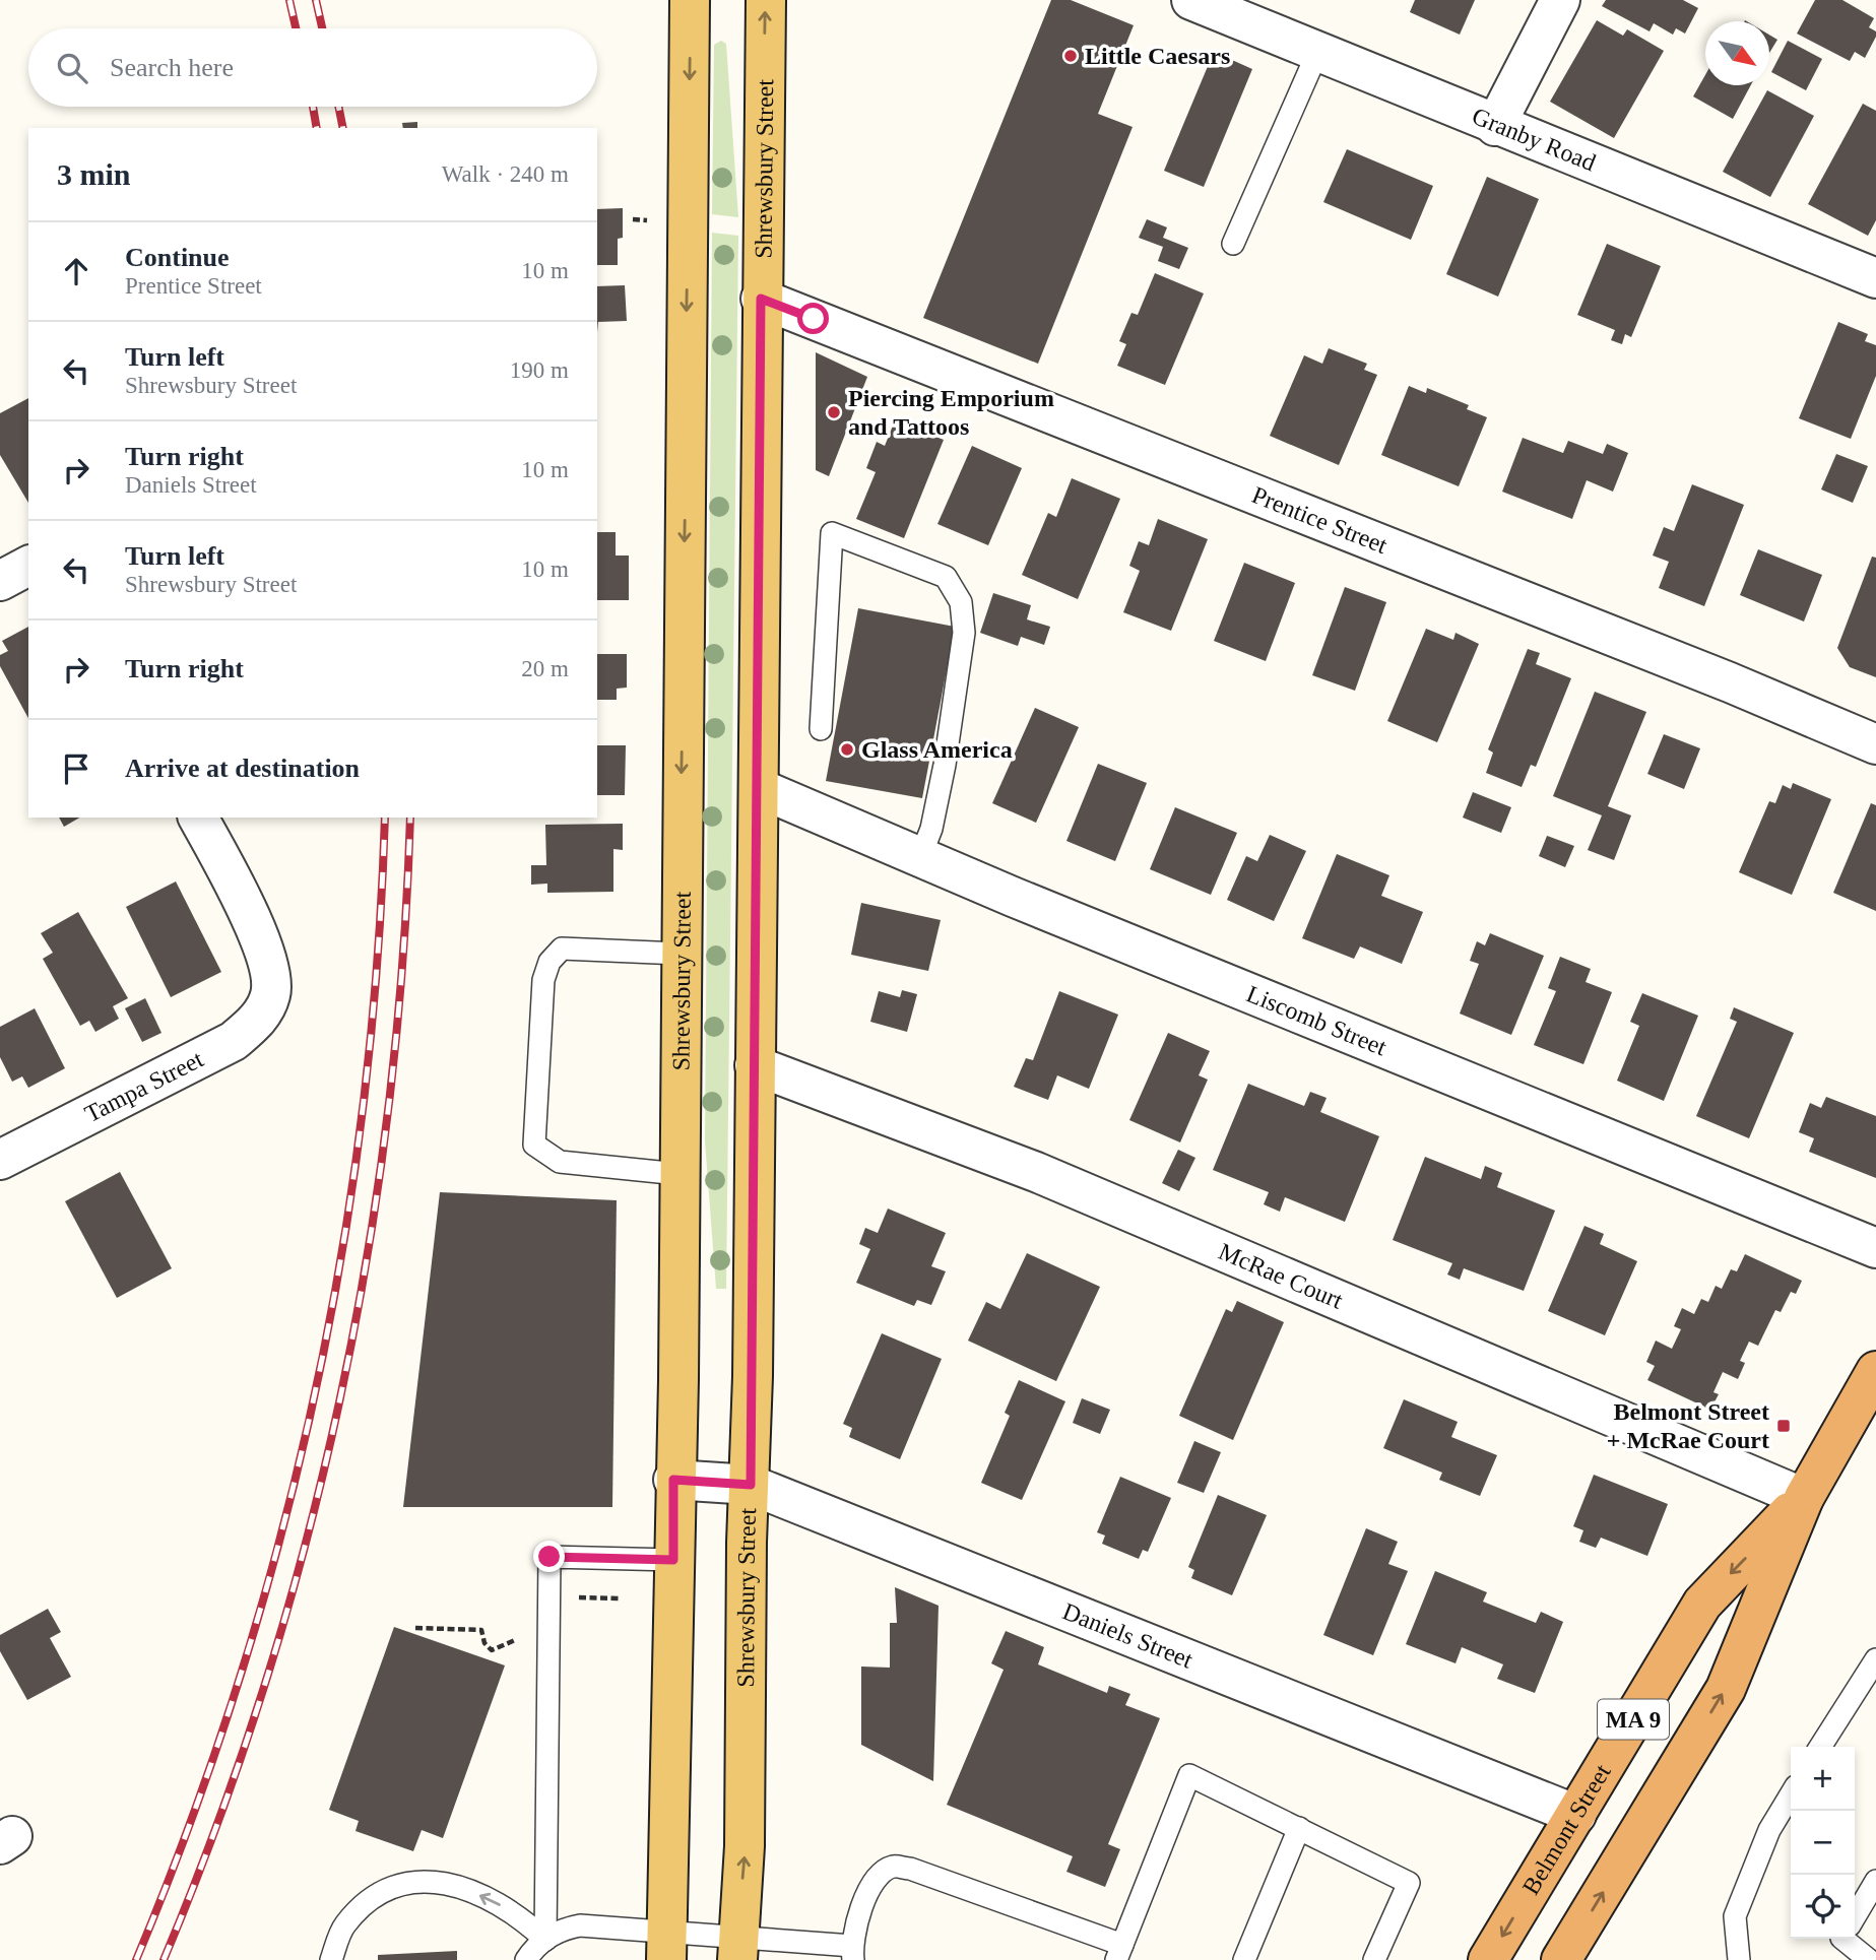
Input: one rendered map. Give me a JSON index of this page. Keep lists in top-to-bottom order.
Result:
{
  "streets": {
    "highway": ["MA 9", "Belmont Street"],
    "main road": ["Shrewsbury Street"],
    "street": [
      "Granby Road",
      "Prentice Street",
      "Liscomb Street",
      "Tampa Street",
      "McRae Court",
      "Daniels Street"
    ]
  },
  "crossings": [
    ["Shrewsbury Street", "Prentice Street"],
    ["Shrewsbury Street", "Liscomb Street"],
    ["Shrewsbury Street", "McRae Court"],
    ["Shrewsbury Street", "Daniels Street"],
    ["McRae Court", "Belmont Street"],
    ["Daniels Street", "Belmont Street"]
  ],
  "places": {
    "other": ["Little Caesars", "Piercing Emporium and Tattoos", "Glass America"],
    "transit": ["Belmont Street + McRae Court"]
  },
  "north": "bottom right",
  "page": {
    "search": "Search here",
    "heading": ["3 min", "Walk · 240 m"],
    "list": [
      ["Continue", "Prentice Street", "10 m"],
      ["Turn left", "Shrewsbury Street", "190 m"],
      ["Turn right", "Daniels Street", "10 m"],
      ["Turn left", "Shrewsbury Street", "10 m"],
      ["Turn right", "20 m"],
      "Arrive at destination"
    ],
    "map_buttons": ["+", "−"]
  }
}
